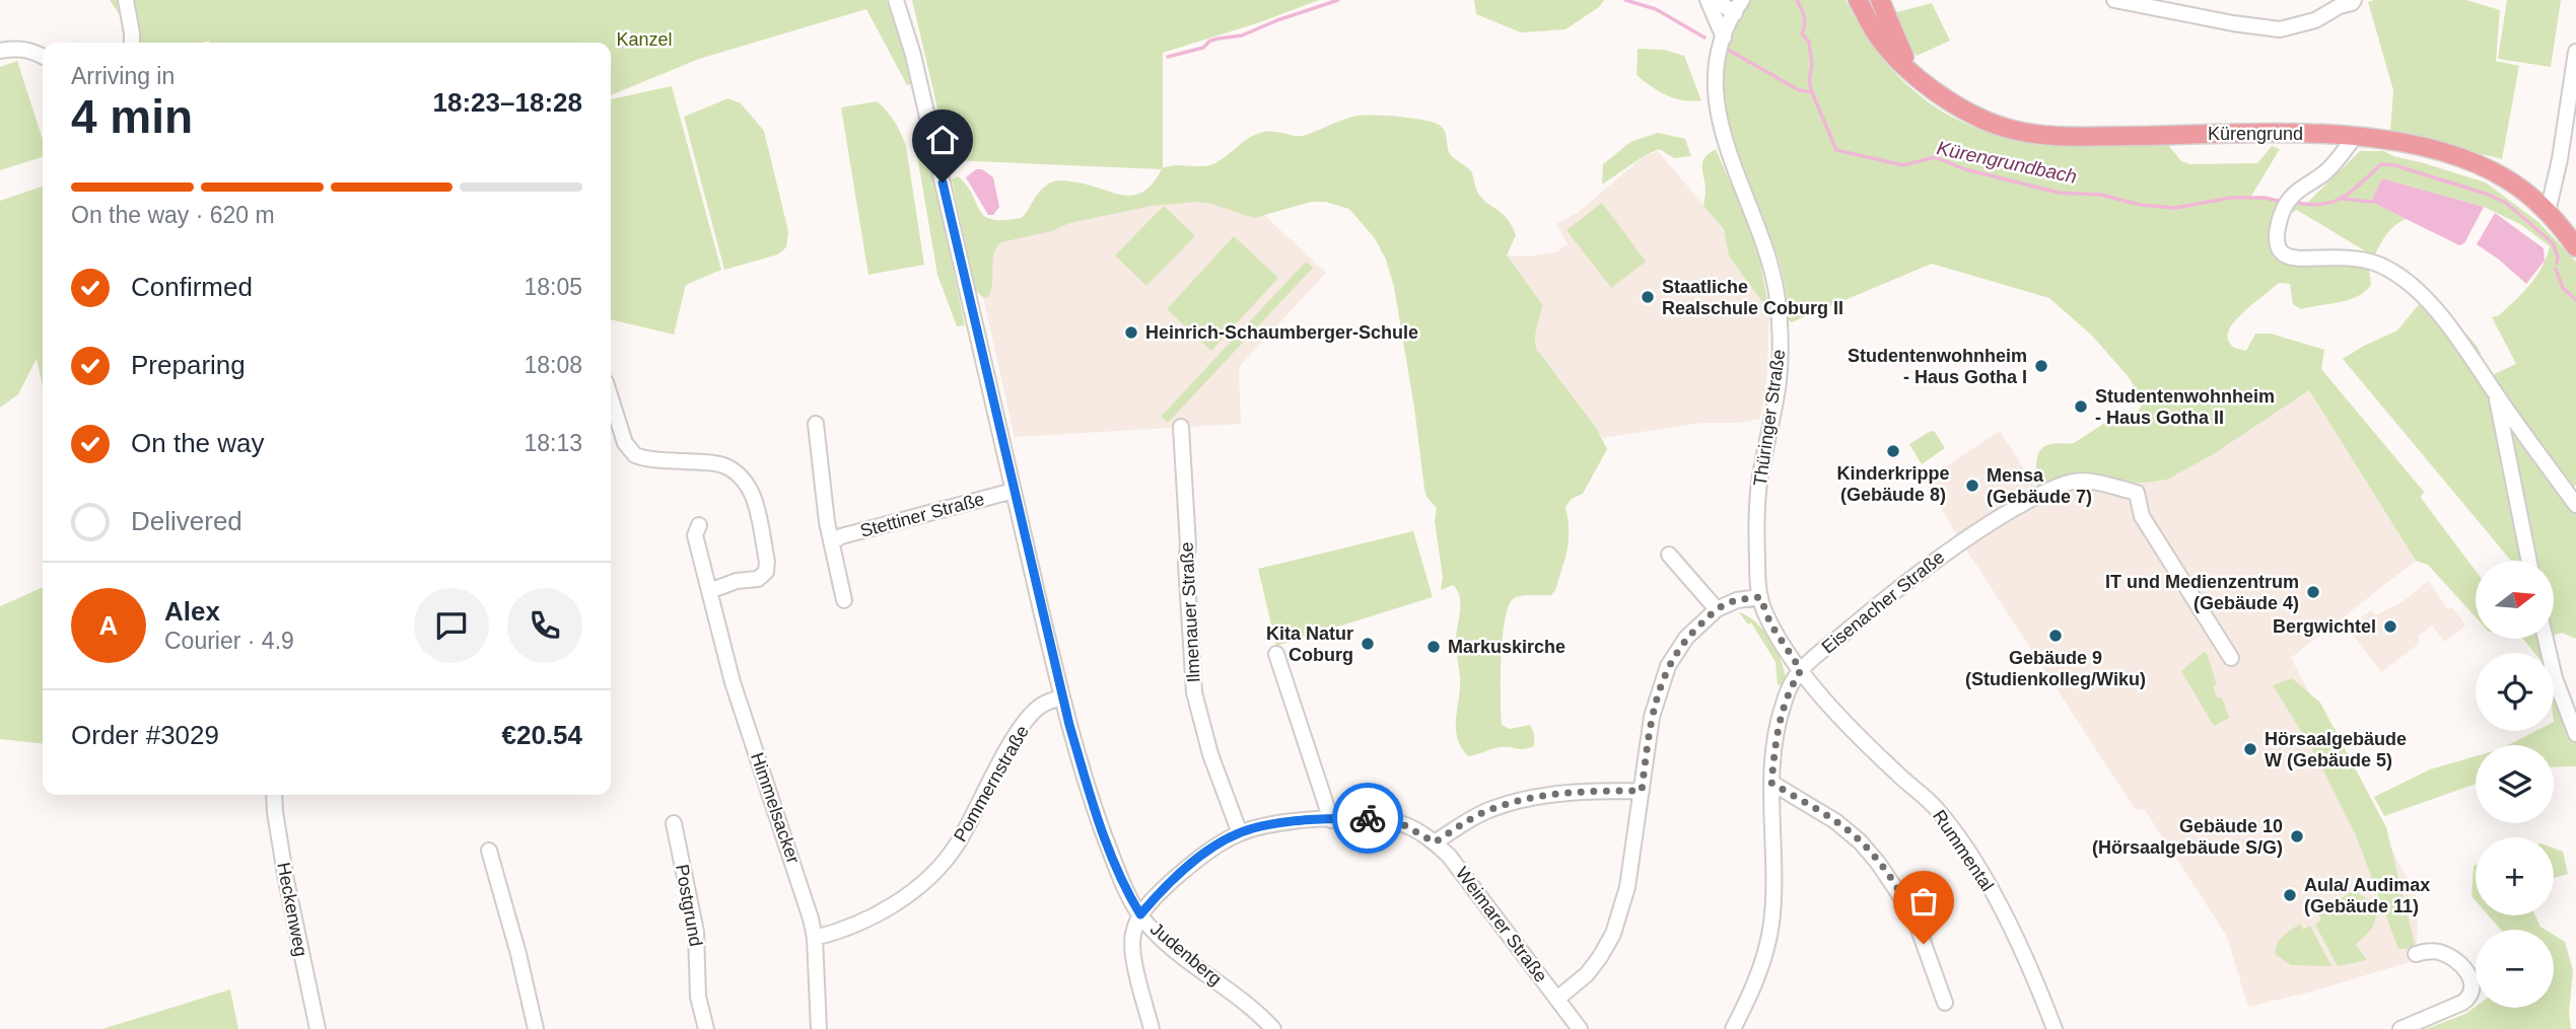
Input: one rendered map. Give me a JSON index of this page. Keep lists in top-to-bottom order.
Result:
{
  "streets": {
    "main road": ["Kürengrund"],
    "street": [
      "Thüringer Straße",
      "Stettiner Straße",
      "Eisenacher Straße",
      "Ilmenauer Straße",
      "Pommernstraße",
      "Himmelsacker",
      "Rummental",
      "Postgrund",
      "Heckenweg",
      "Weimarer Straße",
      "Judenberg"
    ]
  },
  "crossings": [
    ["Thüringer Straße", "Eisenacher Straße"],
    ["Thüringer Straße", "Rummental"],
    ["Stettiner Straße", "Judenberg"],
    ["Eisenacher Straße", "Rummental"],
    ["Ilmenauer Straße", "Weimarer Straße"],
    ["Pommernstraße", "Himmelsacker"],
    ["Pommernstraße", "Judenberg"],
    ["Weimarer Straße", "Judenberg"]
  ],
  "water": ["Kürengrundbach"],
  "parks": ["Kanzel"],
  "places": [
    "Staatliche Realschule Coburg II",
    "Heinrich-Schaumberger-Schule",
    "Studentenwohnheim - Haus Gotha I",
    "Studentenwohnheim - Haus Gotha II",
    "Kinderkrippe (Gebäude 8)",
    "Mensa (Gebäude 7)",
    "IT und Medienzentrum (Gebäude 4)",
    "Bergwichtel",
    "Gebäude 9 (Studienkolleg/Wiku)",
    "Kita Natur Coburg",
    "Markuskirche",
    "Hörsaalgebäude W (Gebäude 5)",
    "Gebäude 10 (Hörsaalgebäude S/G)",
    "Aula/ Audimax (Gebäude 11)"
  ],
  "north": "right",
  "page": {
    "heading": ["4 min", "Arriving in", "18:23–18:28"],
    "panel": [
      "Alex",
      "Courier · 4.9",
      "Order #3029",
      "€20.54"
    ],
    "bar": "On the way · 620 m",
    "list": [
      ["Confirmed", "18:05"],
      ["Preparing", "18:08"],
      ["On the way", "18:13"],
      "Delivered"
    ],
    "map_buttons": ["+", "−"],
    "round": "A"
  }
}
